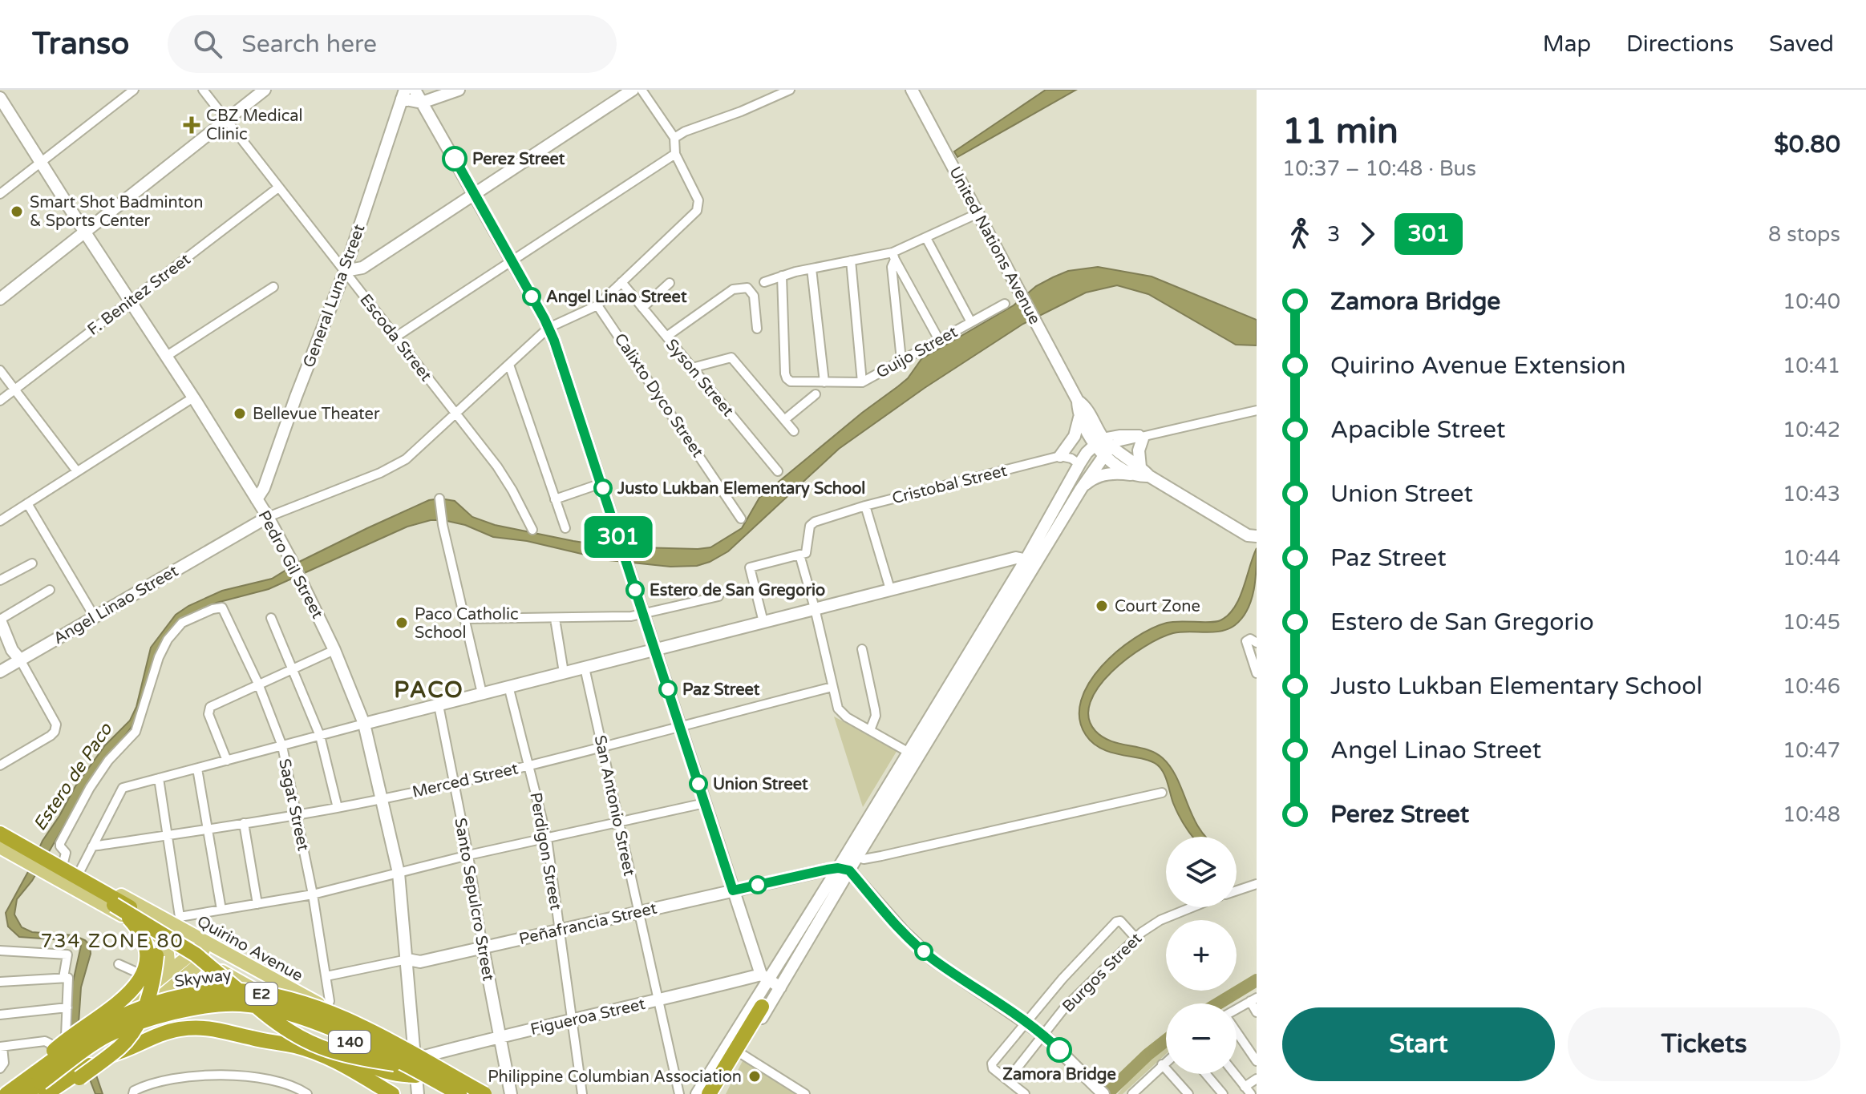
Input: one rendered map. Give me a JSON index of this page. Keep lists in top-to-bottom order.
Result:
{
  "streets": {
    "highway": ["Skyway", "E2"],
    "main road": [
      "United Nations Avenue",
      "General Luna Street",
      "Pedro Gil Street",
      "Angel Linao Street",
      "Santo Sepulcro Street",
      "Peñafrancia Street",
      "Quirino Avenue",
      "Figueroa Street",
      "140"
    ],
    "street": [
      "F. Benitez Street",
      "Escoda Street",
      "Guijo Street",
      "Syson Street",
      "Calixto Dyco Street",
      "Cristobal Street",
      "Merced Street",
      "Sagat Street",
      "San Antonio Street",
      "Perdigon Street",
      "Burgos Street"
    ]
  },
  "crossings": [
    ["F. Benitez Street", "Escoda Street"],
    ["F. Benitez Street", "Pedro Gil Street"],
    ["General Luna Street", "Escoda Street"],
    ["General Luna Street", "Pedro Gil Street"],
    ["Escoda Street", "Angel Linao Street"],
    ["Syson Street", "Angel Linao Street"],
    ["Calixto Dyco Street", "Angel Linao Street"],
    ["Pedro Gil Street", "Angel Linao Street"],
    ["Pedro Gil Street", "Merced Street"],
    ["Pedro Gil Street", "Peñafrancia Street"],
    ["Pedro Gil Street", "Quirino Avenue"],
    ["Pedro Gil Street", "Skyway"],
    ["Pedro Gil Street", "Figueroa Street"],
    ["Merced Street", "Sagat Street"],
    ["Merced Street", "San Antonio Street"],
    ["Merced Street", "Perdigon Street"],
    ["Merced Street", "Santo Sepulcro Street"],
    ["Sagat Street", "Peñafrancia Street"],
    ["Sagat Street", "Quirino Avenue"],
    ["San Antonio Street", "Peñafrancia Street"],
    ["San Antonio Street", "Figueroa Street"],
    ["Perdigon Street", "Peñafrancia Street"],
    ["Perdigon Street", "Figueroa Street"],
    ["Santo Sepulcro Street", "Peñafrancia Street"],
    ["Santo Sepulcro Street", "Figueroa Street"],
    ["Quirino Avenue", "Skyway"],
    ["Quirino Avenue", "Figueroa Street"],
    ["Skyway", "Figueroa Street"]
  ],
  "districts": ["PACO", "734 ZONE 80"],
  "water": ["Estero de Paco"],
  "places": {
    "health": ["CBZ Medical Clinic"],
    "other": [
      "Perez Street",
      "Smart Shot Badminton & Sports Center",
      "Angel Linao Street",
      "Bellevue Theater",
      "Justo Lukban Elementary School",
      "Estero de San Gregorio",
      "Court Zone",
      "Paco Catholic School",
      "Paz Street",
      "Union Street",
      "Zamora Bridge",
      "Philippine Columbian Association"
    ]
  },
  "lines": ["bus line 301"],
  "page": {
    "header": "Transo",
    "search": "Search here",
    "nav": ["Map", "Directions", "Saved"],
    "on_map": "301",
    "heading": ["11 min", "10:37 – 10:48 · Bus", "$0.80"],
    "legs": ["3", "301", "8 stops"],
    "list": [
      {
        "name": "Zamora Bridge",
        "value": "10:40"
      },
      {
        "name": "Quirino Avenue Extension",
        "value": "10:41"
      },
      {
        "name": "Apacible Street",
        "value": "10:42"
      },
      {
        "name": "Union Street",
        "value": "10:43"
      },
      {
        "name": "Paz Street",
        "value": "10:44"
      },
      {
        "name": "Estero de San Gregorio",
        "value": "10:45"
      },
      {
        "name": "Justo Lukban Elementary School",
        "value": "10:46"
      },
      {
        "name": "Angel Linao Street",
        "value": "10:47"
      },
      {
        "name": "Perez Street",
        "value": "10:48"
      }
    ],
    "map_buttons": ["+", "−"],
    "buttons": ["Start", "Tickets"]
  }
}
